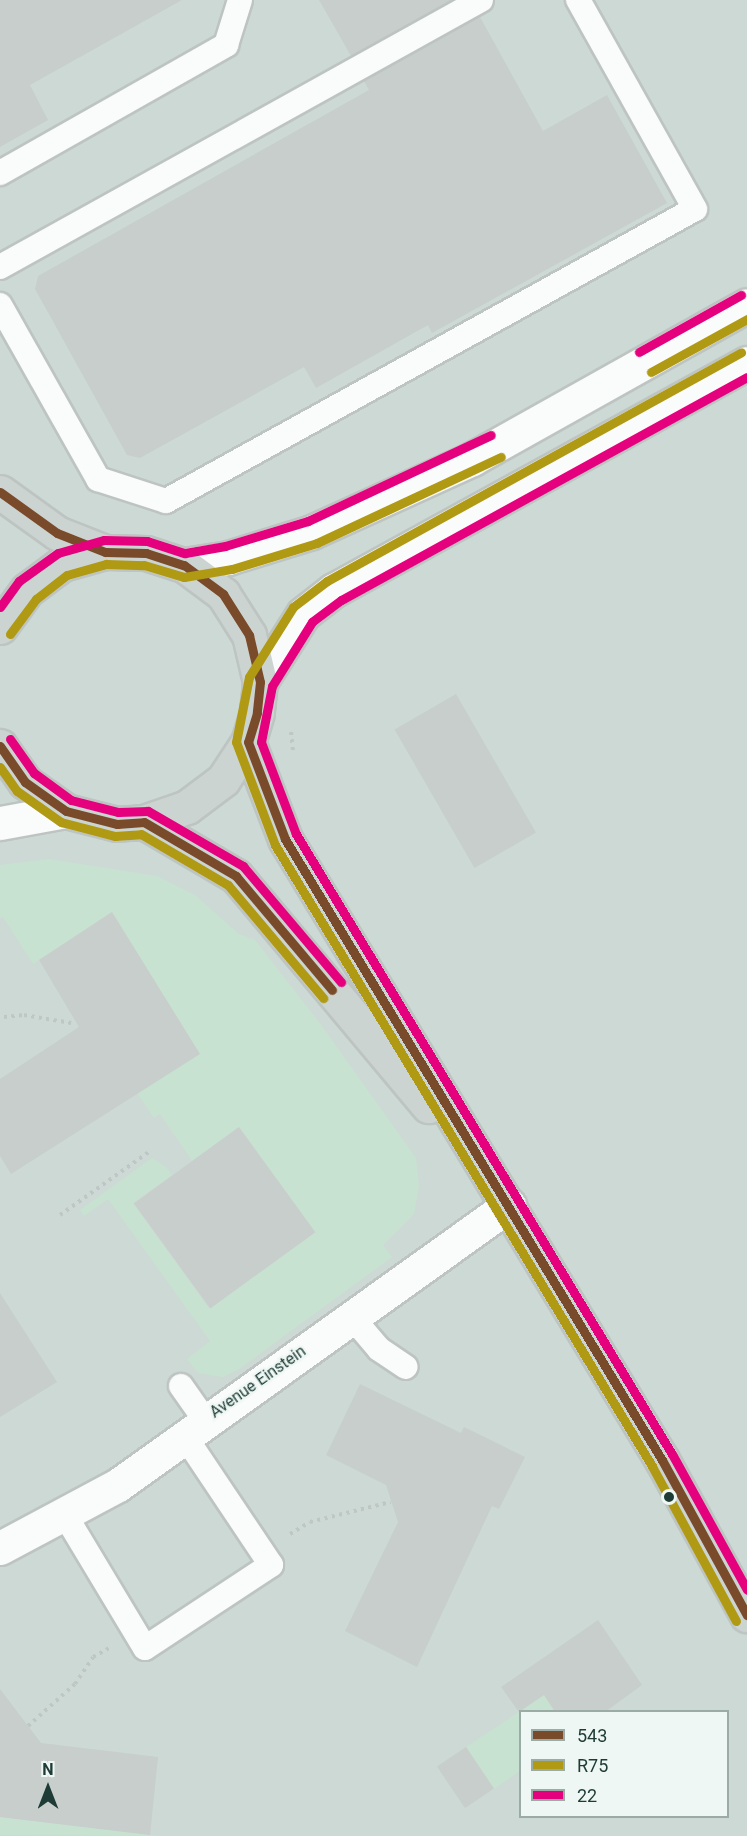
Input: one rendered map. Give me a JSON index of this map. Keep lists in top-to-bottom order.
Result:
{
  "streets": {
    "main road": ["Avenue Einstein"]
  },
  "lines": ["transit line 22", "transit line R75", "transit line 543"],
  "legend": ["543", "R75", "22"],
  "north": "top"
}
